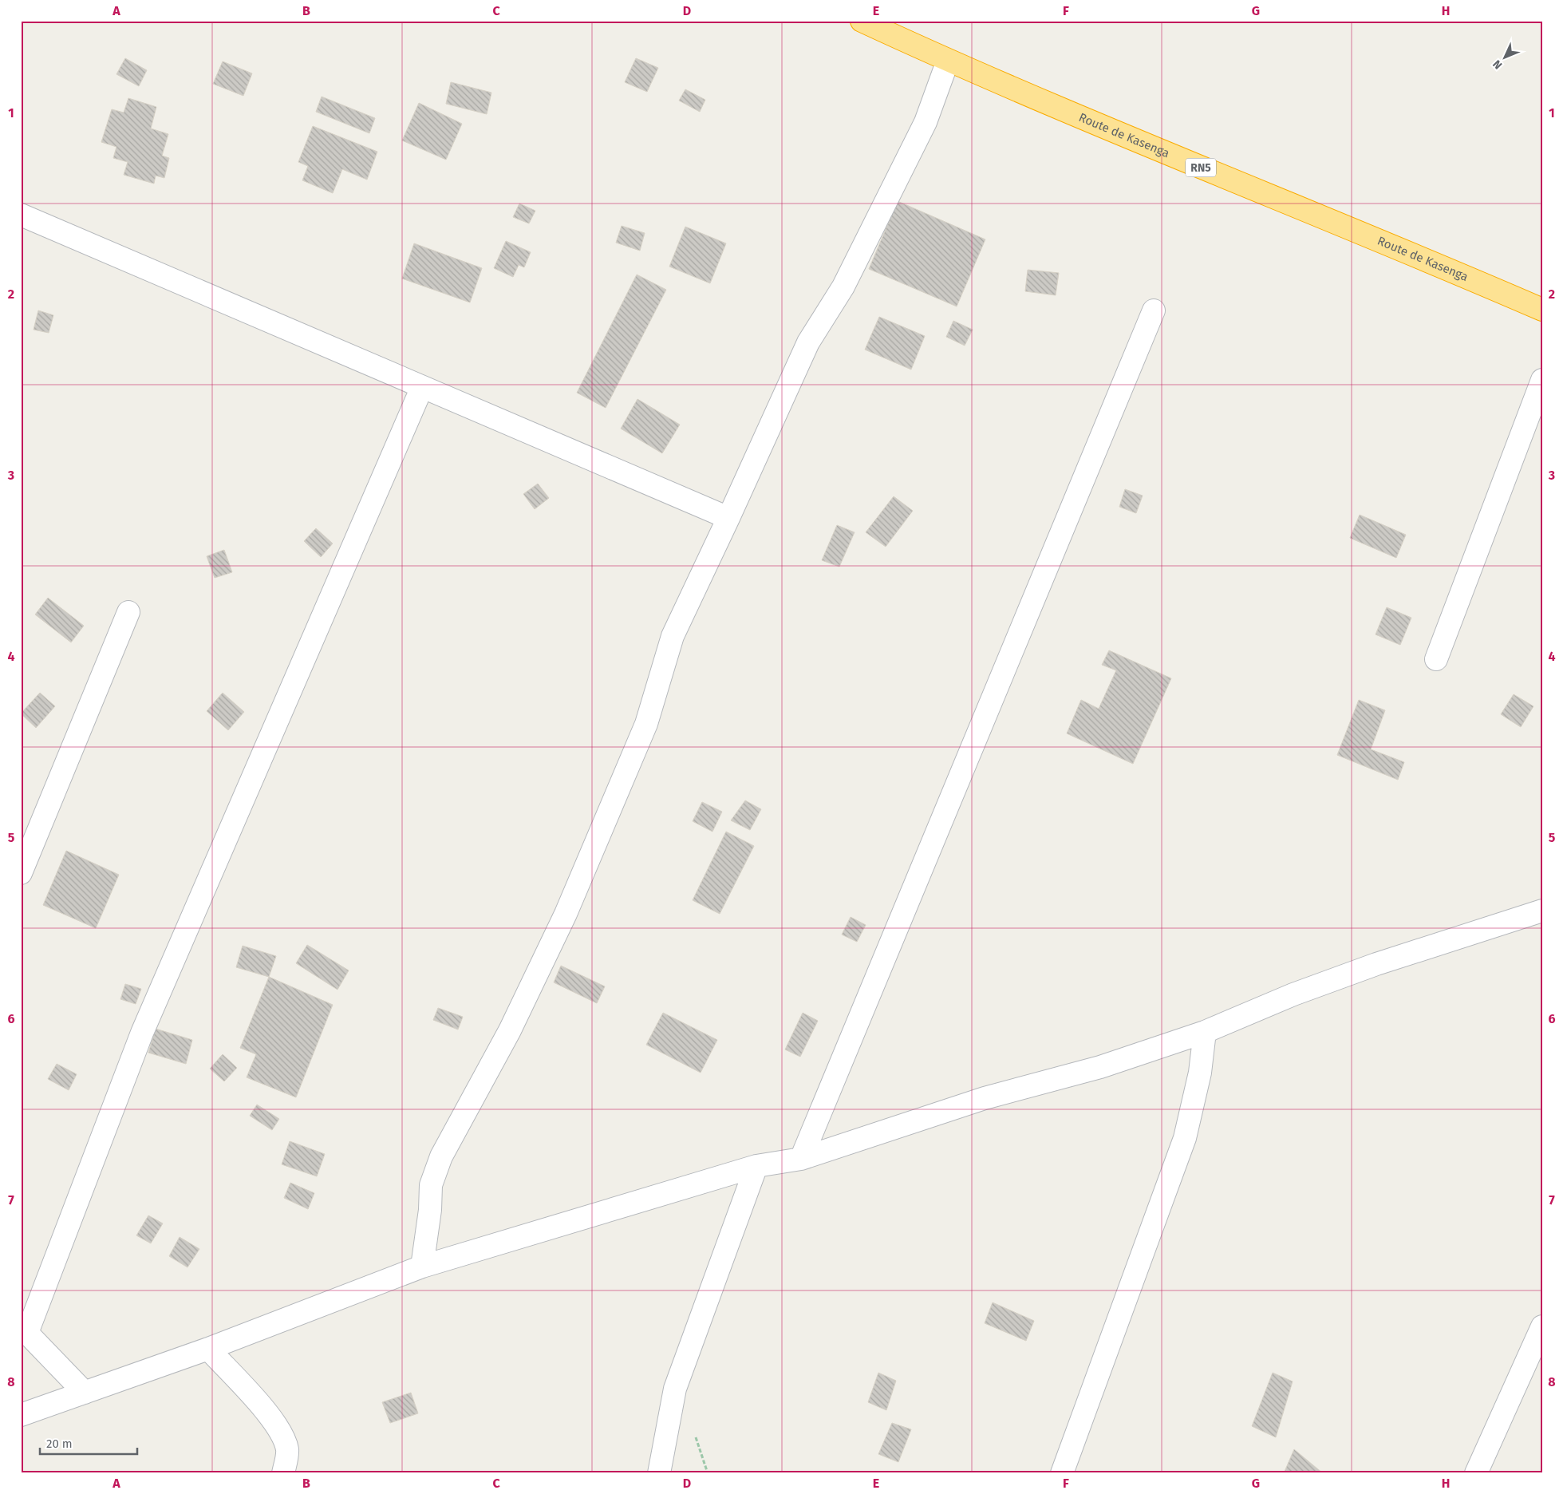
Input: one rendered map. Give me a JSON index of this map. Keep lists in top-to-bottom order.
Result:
{
  "streets": {
    "highway": ["Route de Kasenga", "RN5"]
  },
  "scale_bar": "20 m",
  "north": "bottom left",
  "grid": {
    "columns": [
      "A",
      "B",
      "C",
      "D",
      "E",
      "F",
      "G",
      "H"
    ],
    "rows": [
      "1",
      "2",
      "3",
      "4",
      "5",
      "6",
      "7",
      "8"
    ]
  }
}
